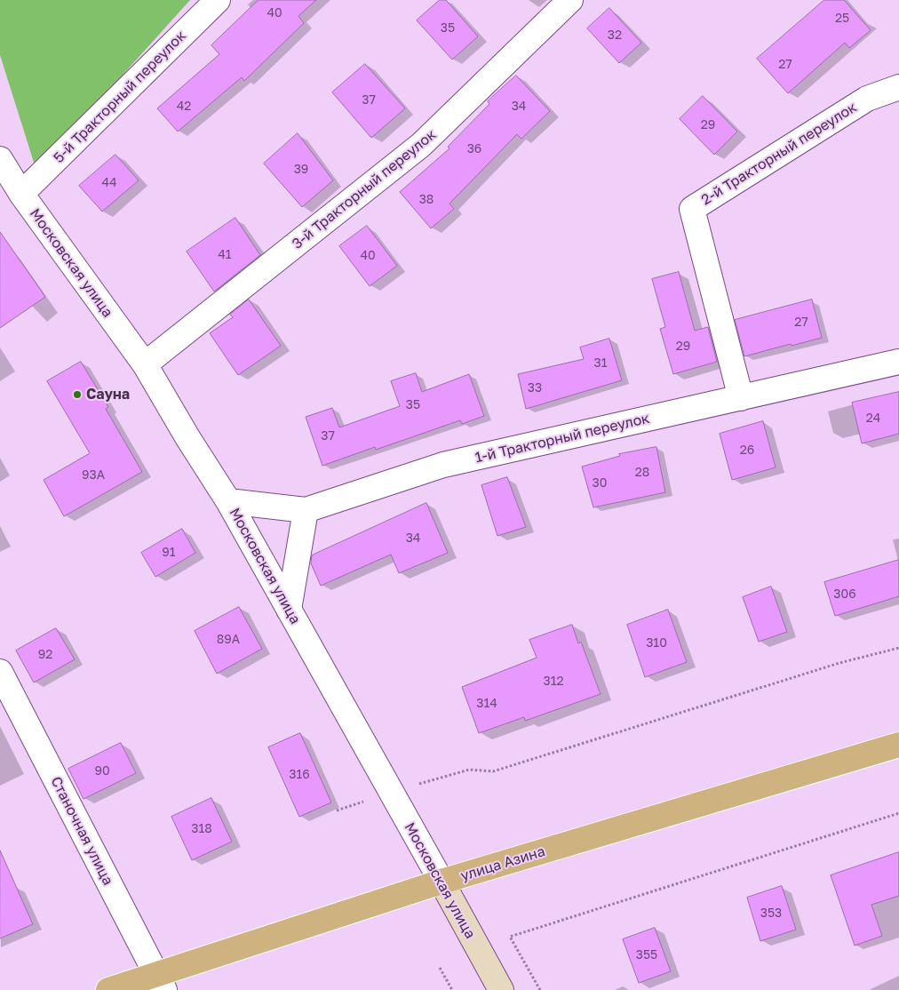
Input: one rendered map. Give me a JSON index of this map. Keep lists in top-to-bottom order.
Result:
{
  "streets": {
    "main road": ["улица Азина"],
    "street": [
      "5-й Тракторный переулок",
      "2-й Тракторный переулок",
      "3-й Тракторный переулок",
      "Московская улица",
      "1-й Тракторный переулок",
      "Станочная улица"
    ]
  },
  "crossings": [
    ["5-й Тракторный переулок", "Московская улица"],
    ["2-й Тракторный переулок", "1-й Тракторный переулок"],
    ["3-й Тракторный переулок", "Московская улица"],
    ["Московская улица", "1-й Тракторный переулок"],
    ["Московская улица", "улица Азина"],
    ["Станочная улица", "улица Азина"]
  ],
  "places": ["Сауна"],
  "house_numbers": [
    "40",
    "25",
    "35",
    "32",
    "27",
    "37",
    "42",
    "34",
    "29",
    "36",
    "39",
    "44",
    "38",
    "41",
    "40",
    "27",
    "29",
    "31",
    "33",
    "35",
    "24",
    "37",
    "26",
    "28",
    "93А",
    "30",
    "34",
    "91",
    "306",
    "89А",
    "310",
    "92",
    "312",
    "314",
    "90",
    "316",
    "318",
    "353",
    "355"
  ]
}
